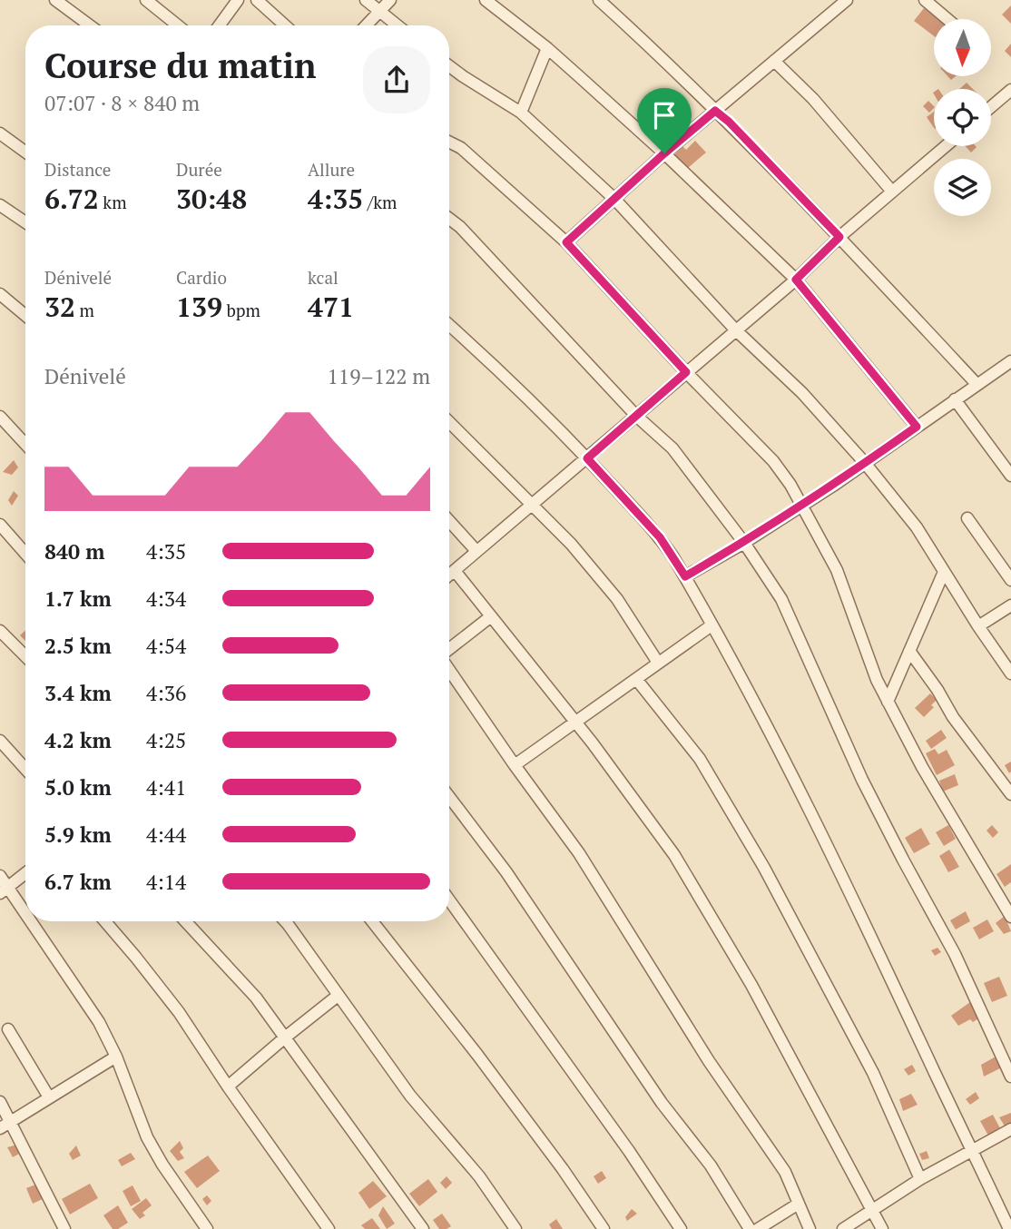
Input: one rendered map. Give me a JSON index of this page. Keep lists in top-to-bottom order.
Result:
{
  "north": "bottom",
  "page": {
    "heading": ["Course du matin", "07:07 · 8 × 840 m"],
    "stats": [
      ["Distance", "6.72 km"],
      ["Durée", "30:48"],
      ["Allure", "4:35 /km"],
      ["Dénivelé", "32 m"],
      ["Cardio", "139 bpm"],
      ["kcal", "471"]
    ],
    "chart": ["Dénivelé", "119–122 m"],
    "list": [
      {
        "name": "840 m",
        "note": "4:35"
      },
      {
        "name": "1.7 km",
        "note": "4:34"
      },
      {
        "name": "2.5 km",
        "note": "4:54"
      },
      {
        "name": "3.4 km",
        "note": "4:36"
      },
      {
        "name": "4.2 km",
        "note": "4:25"
      },
      {
        "name": "5.0 km",
        "note": "4:41"
      },
      {
        "name": "5.9 km",
        "note": "4:44"
      },
      {
        "name": "6.7 km",
        "note": "4:14"
      }
    ]
  }
}
